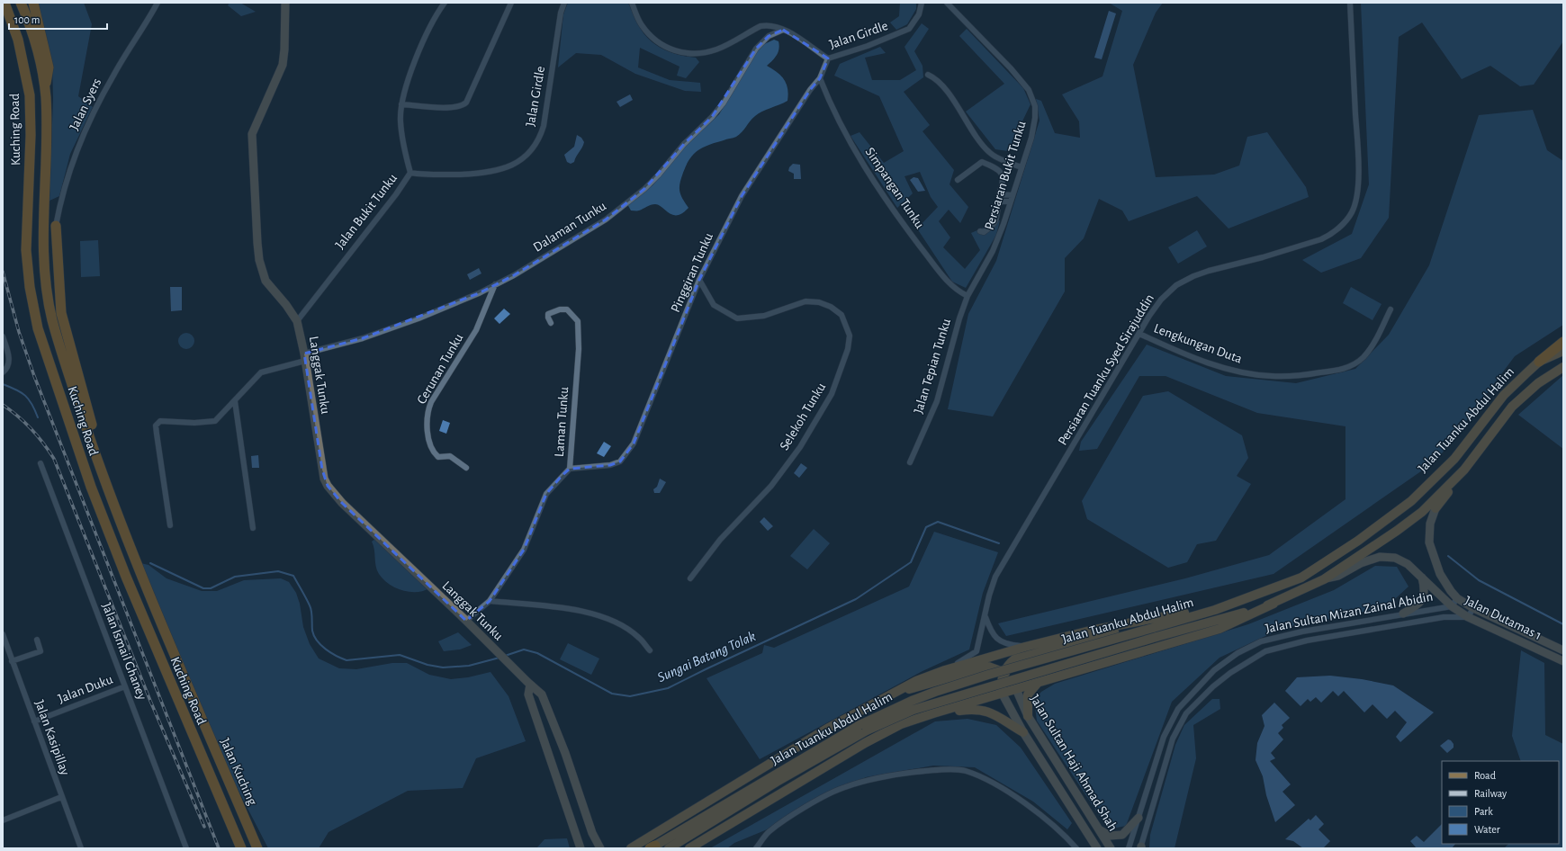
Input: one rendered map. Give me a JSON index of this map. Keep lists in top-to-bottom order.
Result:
{
  "streets": {
    "highway": ["Kuching Road", "Jalan Kuching"],
    "main road": ["Jalan Tuanku Abdul Halim"],
    "street": [
      "Jalan Girdle",
      "Jalan Syers",
      "Persiaran Bukit Tunku",
      "Simpangan Tunku",
      "Jalan Bukit Tunku",
      "Dalaman Tunku",
      "Pinggiran Tunku",
      "Lengkungan Duta",
      "Jalan Tepian Tunku",
      "Cerunan Tunku",
      "Persiaran Tuanku Syed Sirajuddin",
      "Langgak Tunku",
      "Selekoh Tunku",
      "Laman Tunku",
      "Jalan Sultan Mizan Zainal Abidin",
      "Jalan Dutamas 1",
      "Jalan Ismail Ghaney",
      "Jalan Duku",
      "Jalan Kasipillay",
      "Jalan Sultan Haji Ahmad Shah"
    ]
  },
  "crossings": [
    ["Jalan Girdle", "Jalan Bukit Tunku"],
    ["Jalan Girdle", "Dalaman Tunku"],
    ["Jalan Girdle", "Pinggiran Tunku"],
    ["Kuching Road", "Jalan Kuching"],
    ["Persiaran Bukit Tunku", "Simpangan Tunku"],
    ["Persiaran Bukit Tunku", "Jalan Tepian Tunku"],
    ["Simpangan Tunku", "Pinggiran Tunku"],
    ["Simpangan Tunku", "Jalan Tepian Tunku"],
    ["Jalan Bukit Tunku", "Langgak Tunku"],
    ["Dalaman Tunku", "Cerunan Tunku"],
    ["Dalaman Tunku", "Langgak Tunku"],
    ["Pinggiran Tunku", "Selekoh Tunku"],
    ["Pinggiran Tunku", "Laman Tunku"],
    ["Lengkungan Duta", "Persiaran Tuanku Syed Sirajuddin"],
    ["Persiaran Tuanku Syed Sirajuddin", "Jalan Tuanku Abdul Halim"],
    ["Langgak Tunku", "Laman Tunku"],
    ["Jalan Tuanku Abdul Halim", "Jalan Dutamas 1"],
    ["Jalan Sultan Mizan Zainal Abidin", "Jalan Dutamas 1"],
    ["Jalan Ismail Ghaney", "Jalan Duku"],
    ["Jalan Duku", "Jalan Kasipillay"]
  ],
  "water": ["Sungai Batang Tolak"],
  "legend": [
    "Road",
    "Railway",
    "Park",
    "Water"
  ],
  "scale_bar": "100 m"
}
